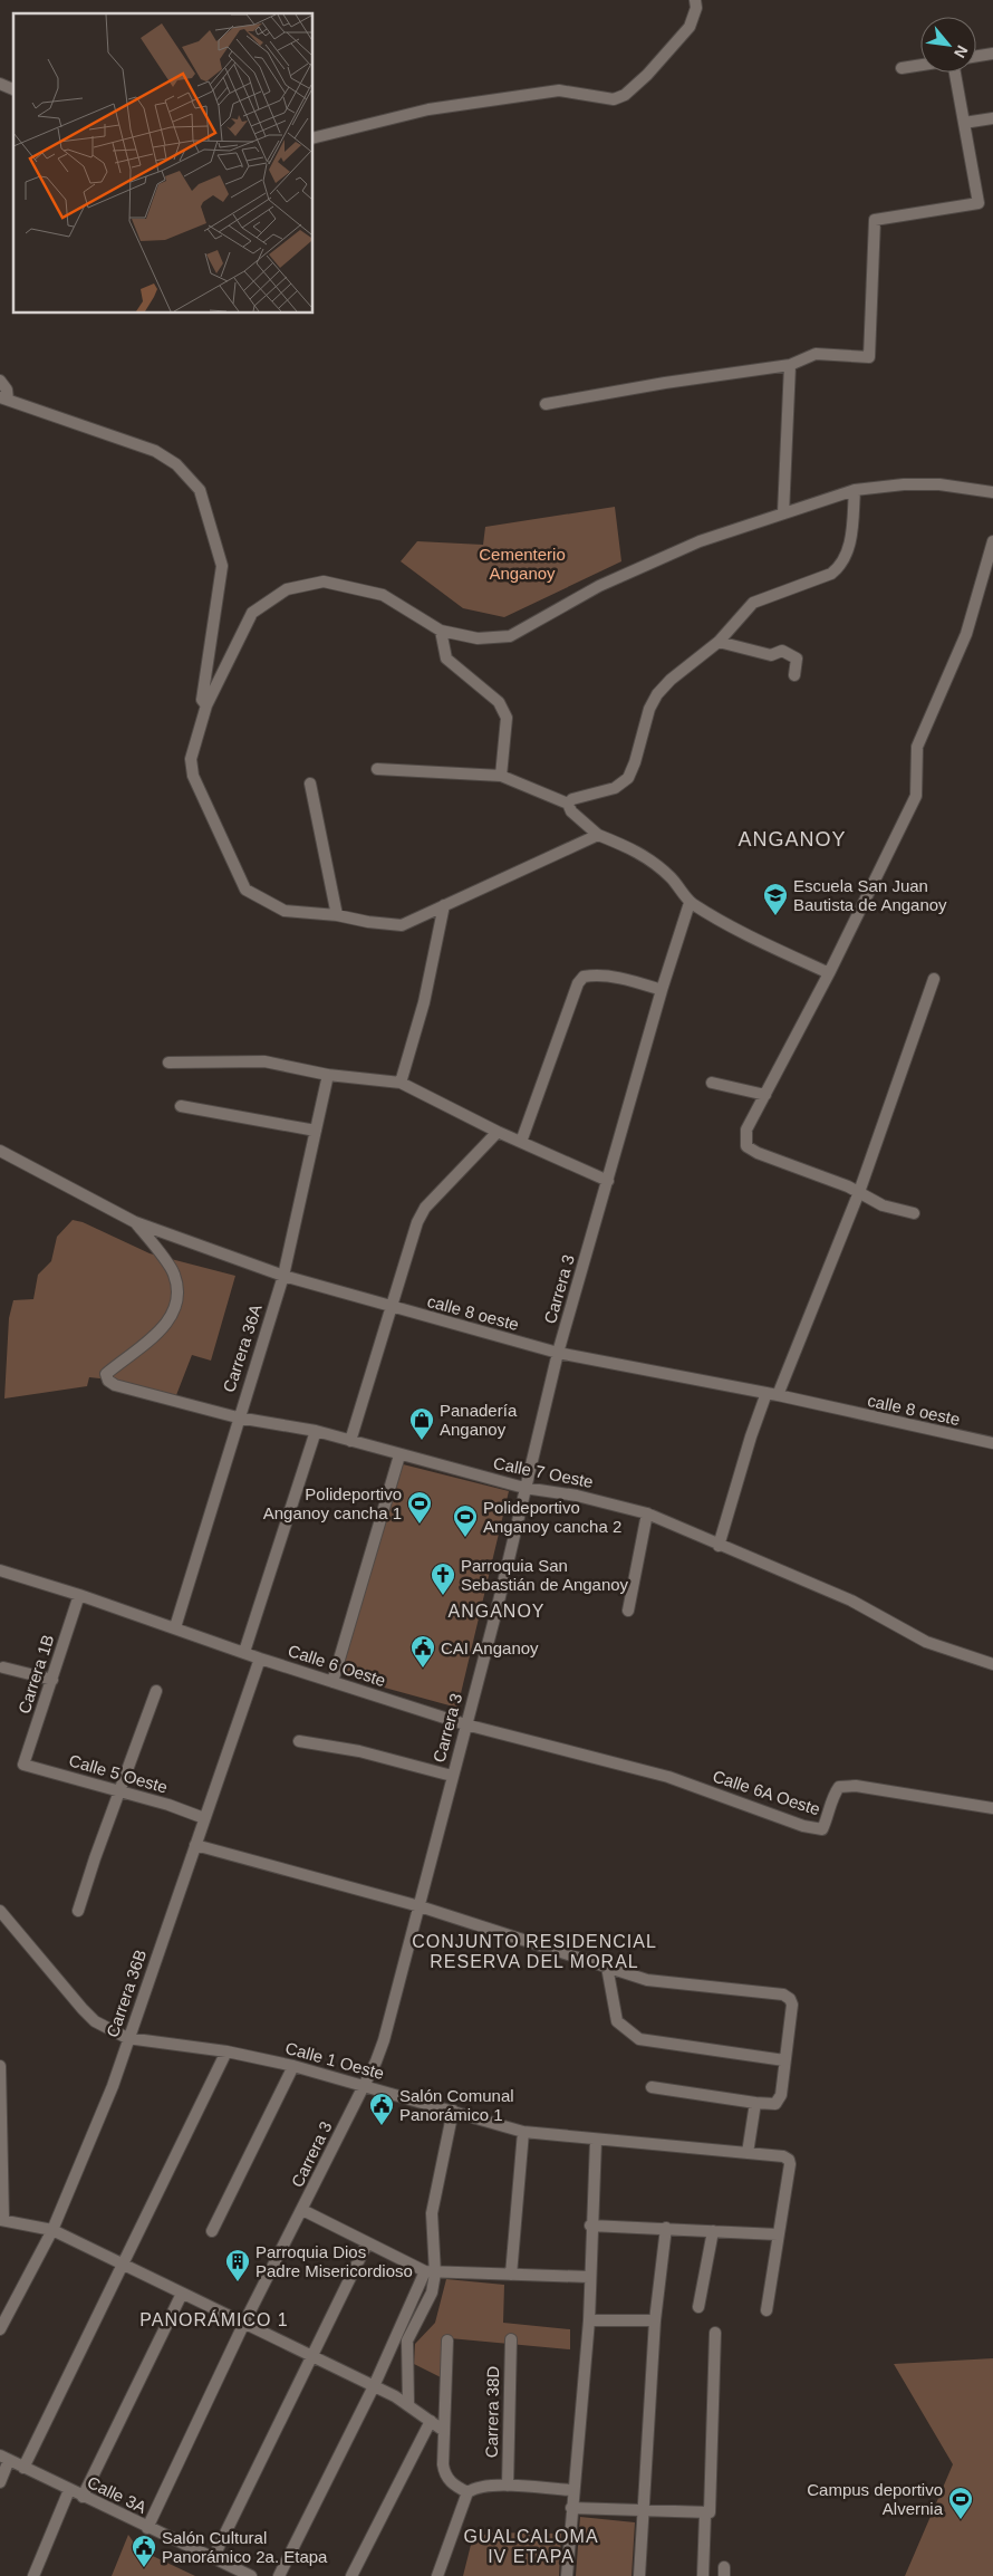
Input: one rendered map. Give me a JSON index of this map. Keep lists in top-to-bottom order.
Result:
{
  "streets": {
    "street": [
      "Carrera 3",
      "calle 8 oeste",
      "Carrera 36A",
      "Calle 7 Oeste",
      "Calle 6 Oeste",
      "Carrera 1B",
      "Calle 5 Oeste",
      "Calle 6A Oeste",
      "Carrera 36B",
      "Calle 1 Oeste",
      "Carrera 38D",
      "Calle 3A"
    ]
  },
  "crossings": [
    ["Carrera 3", "calle 8 oeste"],
    ["Carrera 3", "Calle 7 Oeste"],
    ["Carrera 3", "Calle 6 Oeste"],
    ["Carrera 3", "Calle 1 Oeste"],
    ["Carrera 3", "Calle 3A"],
    ["calle 8 oeste", "Carrera 36A"],
    ["calle 8 oeste", "Calle 7 Oeste"],
    ["Carrera 36A", "Calle 7 Oeste"],
    ["Carrera 36A", "Calle 6 Oeste"],
    ["Calle 6 Oeste", "Carrera 1B"],
    ["Calle 6 Oeste", "Calle 6A Oeste"],
    ["Calle 6 Oeste", "Carrera 36B"],
    ["Carrera 1B", "Calle 5 Oeste"],
    ["Calle 5 Oeste", "Carrera 36B"],
    ["Carrera 36B", "Calle 1 Oeste"]
  ],
  "districts": [
    "ANGANOY",
    "ANGANOY",
    "CONJUNTO RESIDENCIAL RESERVA DEL MORAL",
    "PANORÁMICO 1",
    "GUALCALOMA IV ETAPA"
  ],
  "parks": ["Cementerio Anganoy"],
  "places": {
    "school or university": ["Escuela San Juan Bautista de Anganoy"],
    "shop": ["Panadería Anganoy"],
    "sports": ["Polideportivo Anganoy cancha 1", "Polideportivo Anganoy cancha 2", "Campus deportivo Alvernia"],
    "church": ["Parroquia San Sebastián de Anganoy"],
    "public building": ["CAI Anganoy", "Salón Comunal Panorámico 1", "Salón Cultural Panorámico 2a. Etapa"],
    "building": ["Parroquia Dios Padre Misericordioso"]
  },
  "north": "bottom right"
}
